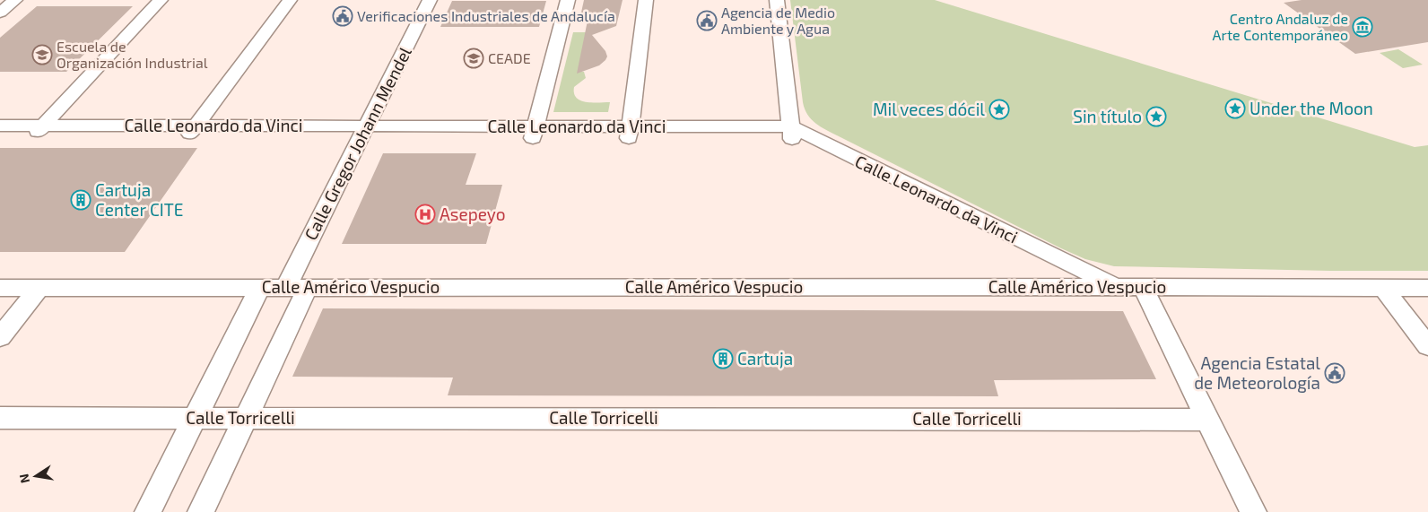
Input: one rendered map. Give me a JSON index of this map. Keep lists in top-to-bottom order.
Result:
{
  "streets": {
    "street": [
      "Calle Leonardo da Vinci",
      "Calle Gregor Johann Mendel",
      "Calle Américo Vespucio",
      "Calle Torricelli"
    ]
  },
  "crossings": [
    ["Calle Leonardo da Vinci", "Calle Gregor Johann Mendel"],
    ["Calle Leonardo da Vinci", "Calle Américo Vespucio"],
    ["Calle Gregor Johann Mendel", "Calle Américo Vespucio"],
    ["Calle Gregor Johann Mendel", "Calle Torricelli"]
  ],
  "places": {
    "public building": ["Verificaciones Industriales de Andalucía", "Agencia de Medio Ambiente y Agua", "Agencia Estatal de Meteorología"],
    "museum": ["Centro Andaluz de Arte Contemporáneo"],
    "school or university": ["Escuela de Organización Industrial", "CEADE"],
    "place": ["Under the Moon", "Mil veces dócil", "Sin título"],
    "building": ["Cartuja Center CITE", "Cartuja"],
    "hospital": ["Asepeyo"]
  },
  "north": "left"
}
